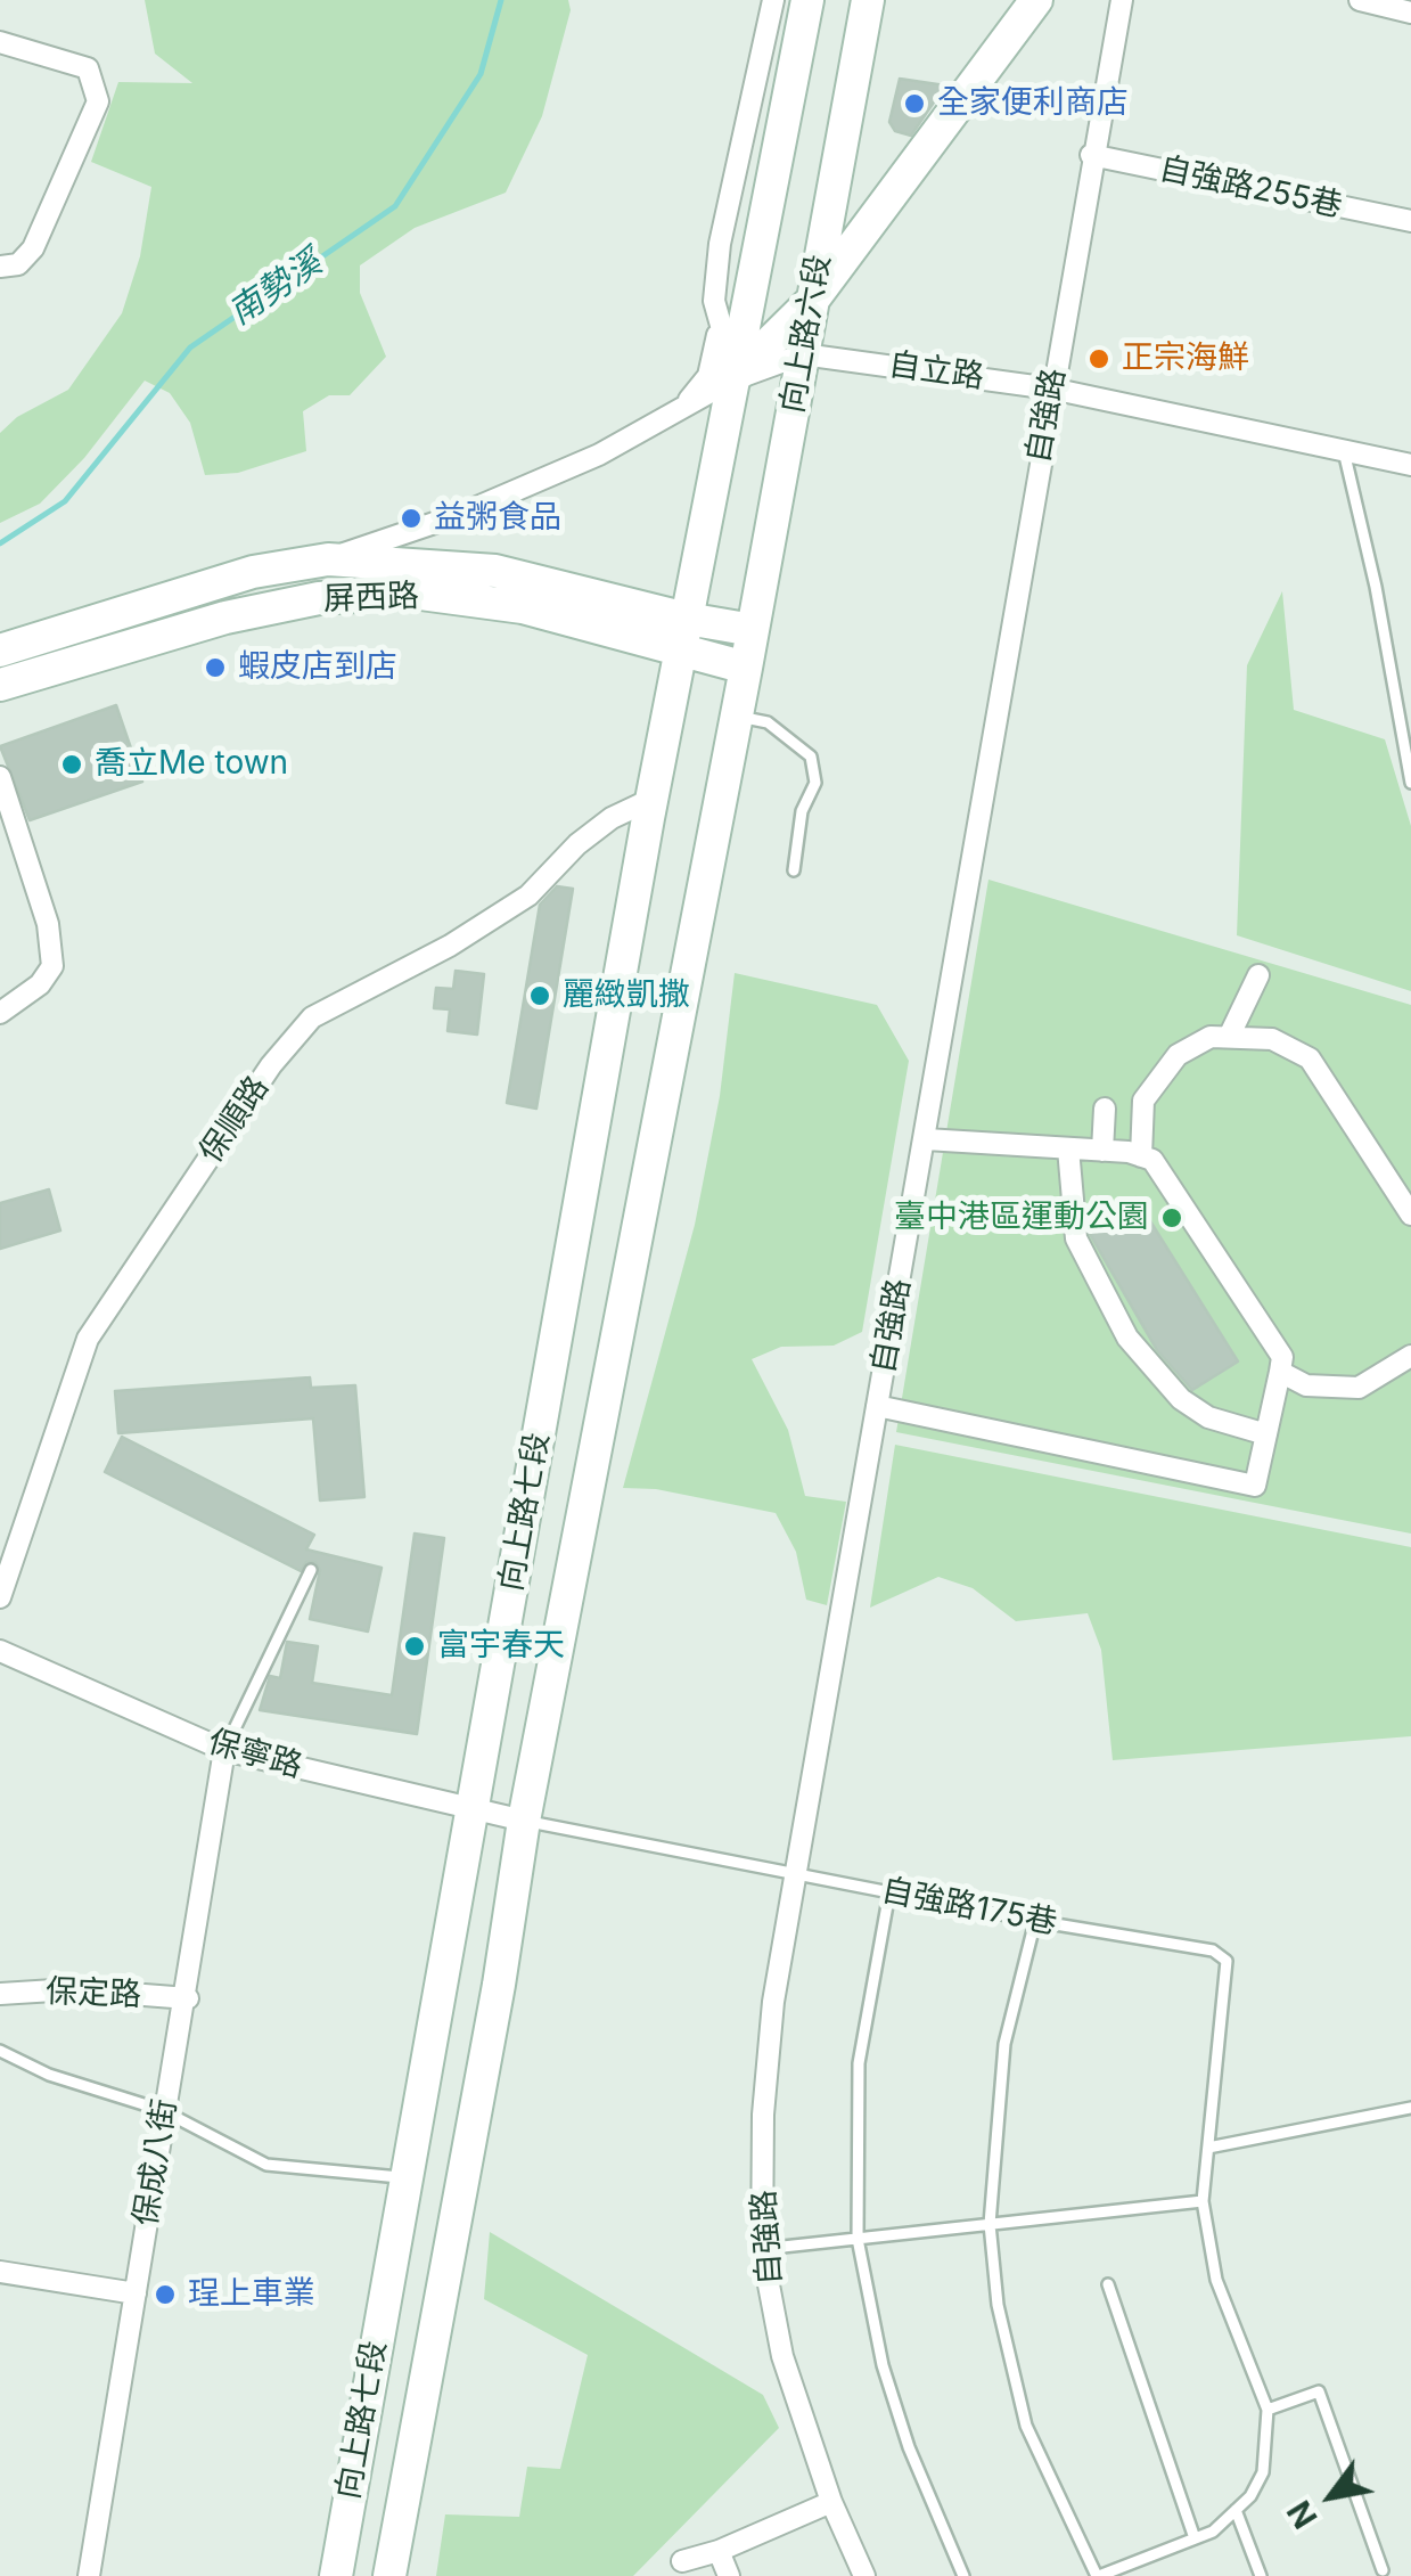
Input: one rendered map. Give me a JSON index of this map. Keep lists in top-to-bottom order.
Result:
{
  "streets": {
    "main road": ["向上路六段", "屏西路", "向上路七段"],
    "street": [
      "自強路255巷",
      "自立路",
      "自強路",
      "保順路",
      "保寧路",
      "保定路",
      "保成八街"
    ],
    "lane": ["自強路175巷"]
  },
  "crossings": [
    ["自強路255巷", "自強路"],
    ["向上路六段", "自立路"],
    ["向上路六段", "屏西路"],
    ["向上路六段", "向上路七段"],
    ["自立路", "自強路"],
    ["自立路", "屏西路"],
    ["自強路", "自強路175巷"],
    ["屏西路", "向上路七段"],
    ["保順路", "向上路七段"],
    ["向上路七段", "保寧路"],
    ["向上路七段", "自強路175巷"],
    ["保寧路", "自強路175巷"],
    ["保寧路", "保成八街"],
    ["保定路", "保成八街"]
  ],
  "water": ["南勢溪"],
  "places": [
    "全家便利商店",
    "正宗海鮮",
    "益粥食品",
    "蝦皮店到店",
    "喬立Me town",
    "麗緻凱撒",
    "臺中港區運動公園",
    "富宇春天",
    "珵上車業"
  ],
  "north": "bottom left"
}
